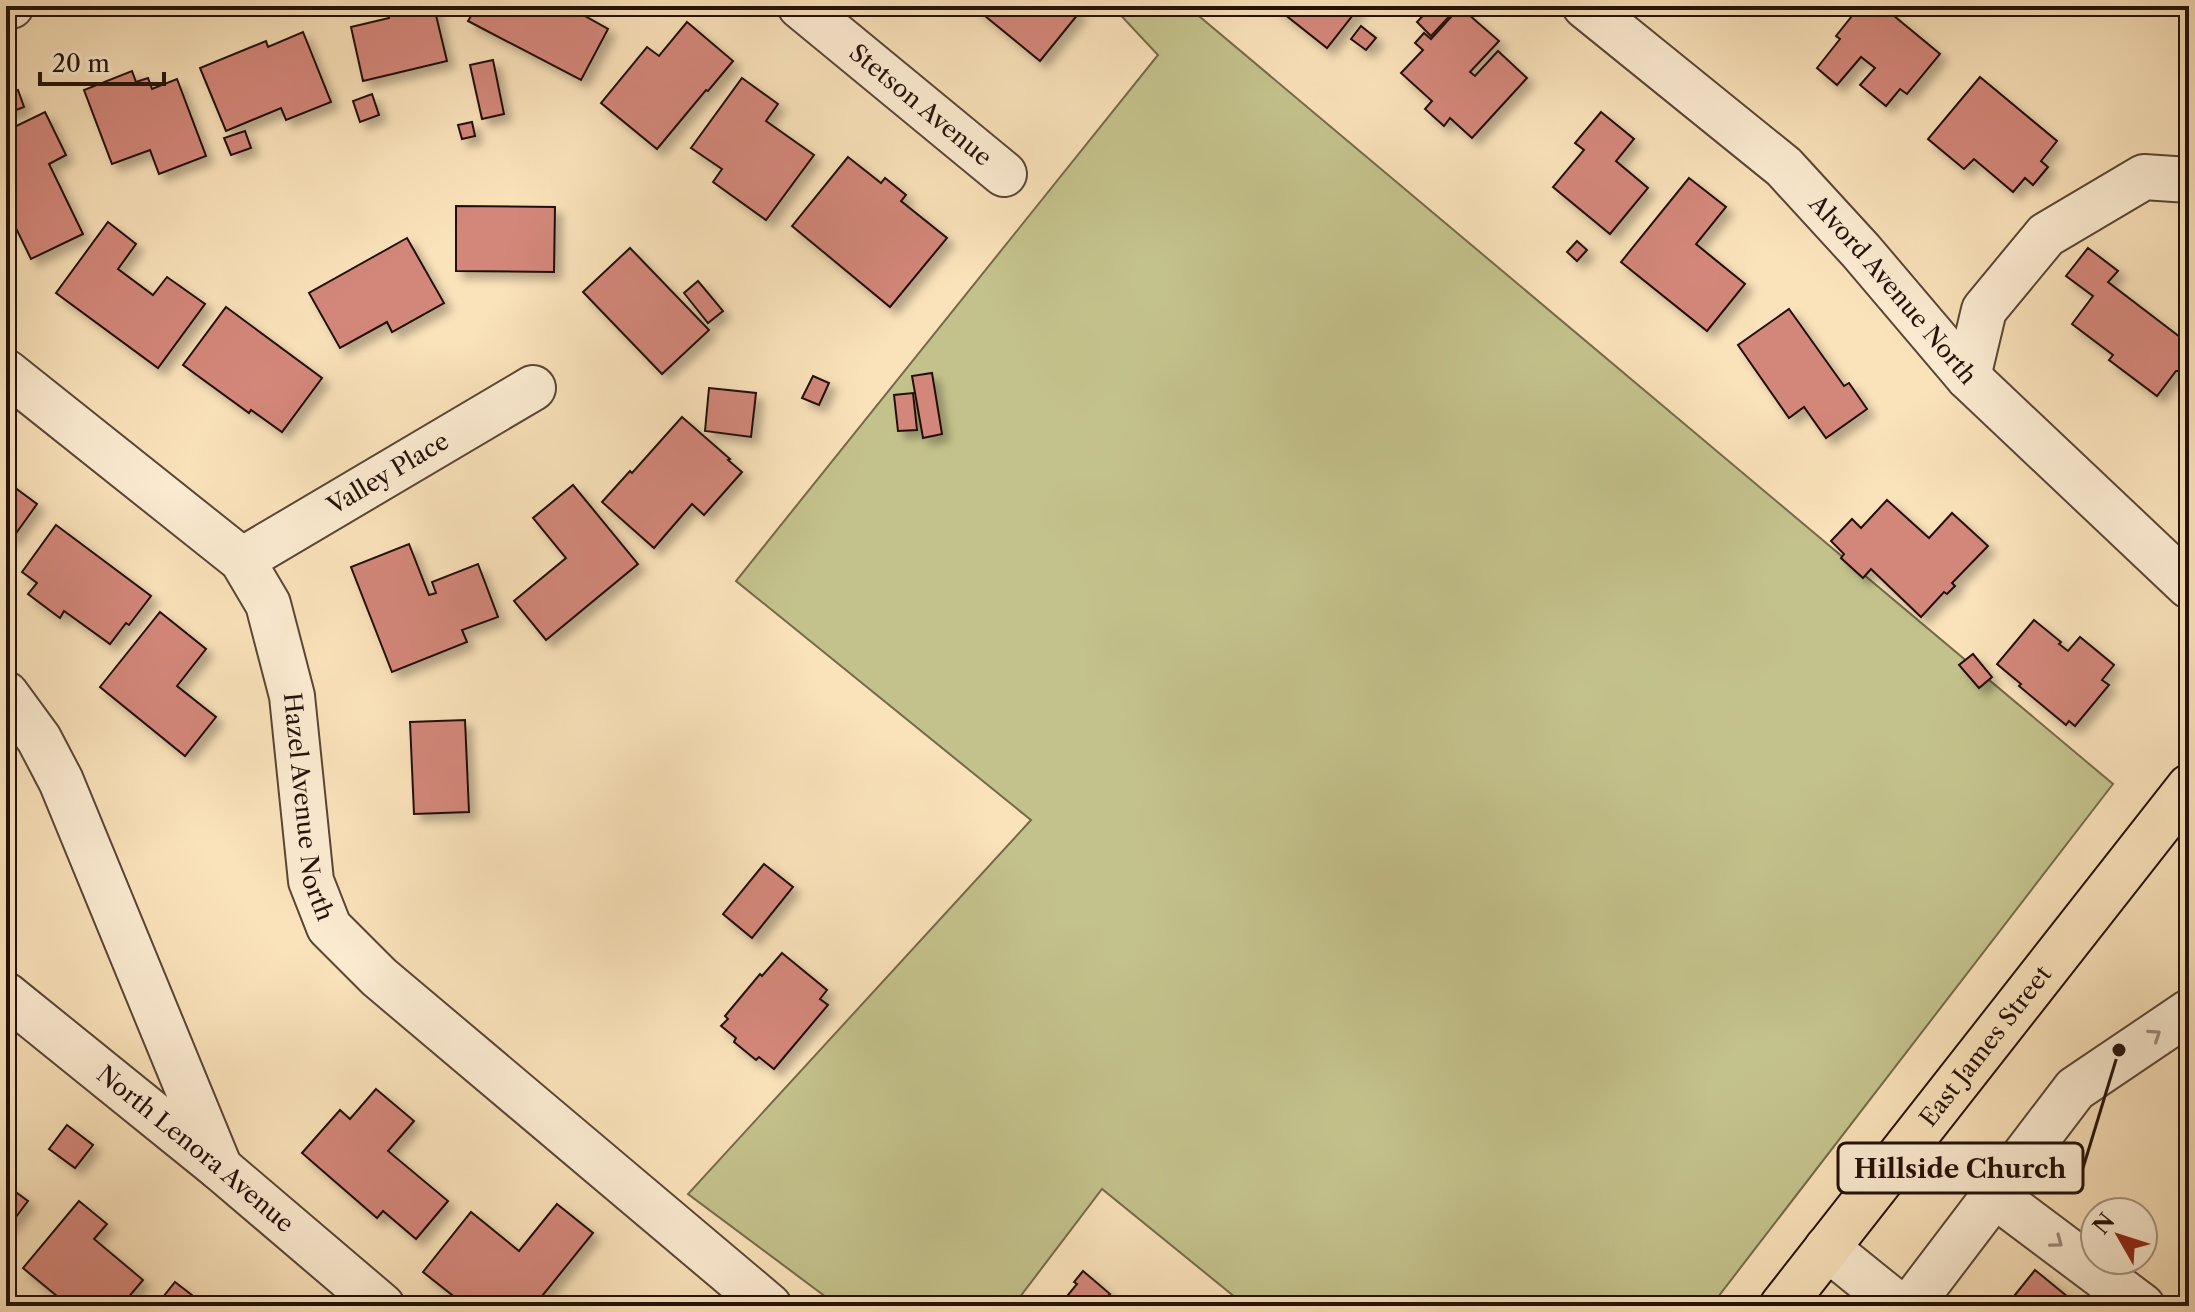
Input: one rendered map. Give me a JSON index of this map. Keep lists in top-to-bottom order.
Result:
{
  "streets": {
    "main road": ["East James Street"],
    "street": [
      "Stetson Avenue",
      "Alvord Avenue North",
      "Valley Place",
      "Hazel Avenue North",
      "North Lenora Avenue"
    ]
  },
  "crossings": [
    ["Valley Place", "Hazel Avenue North"]
  ],
  "places": ["Hillside Church"],
  "scale_bar": "20 m",
  "north": "top left"
}
